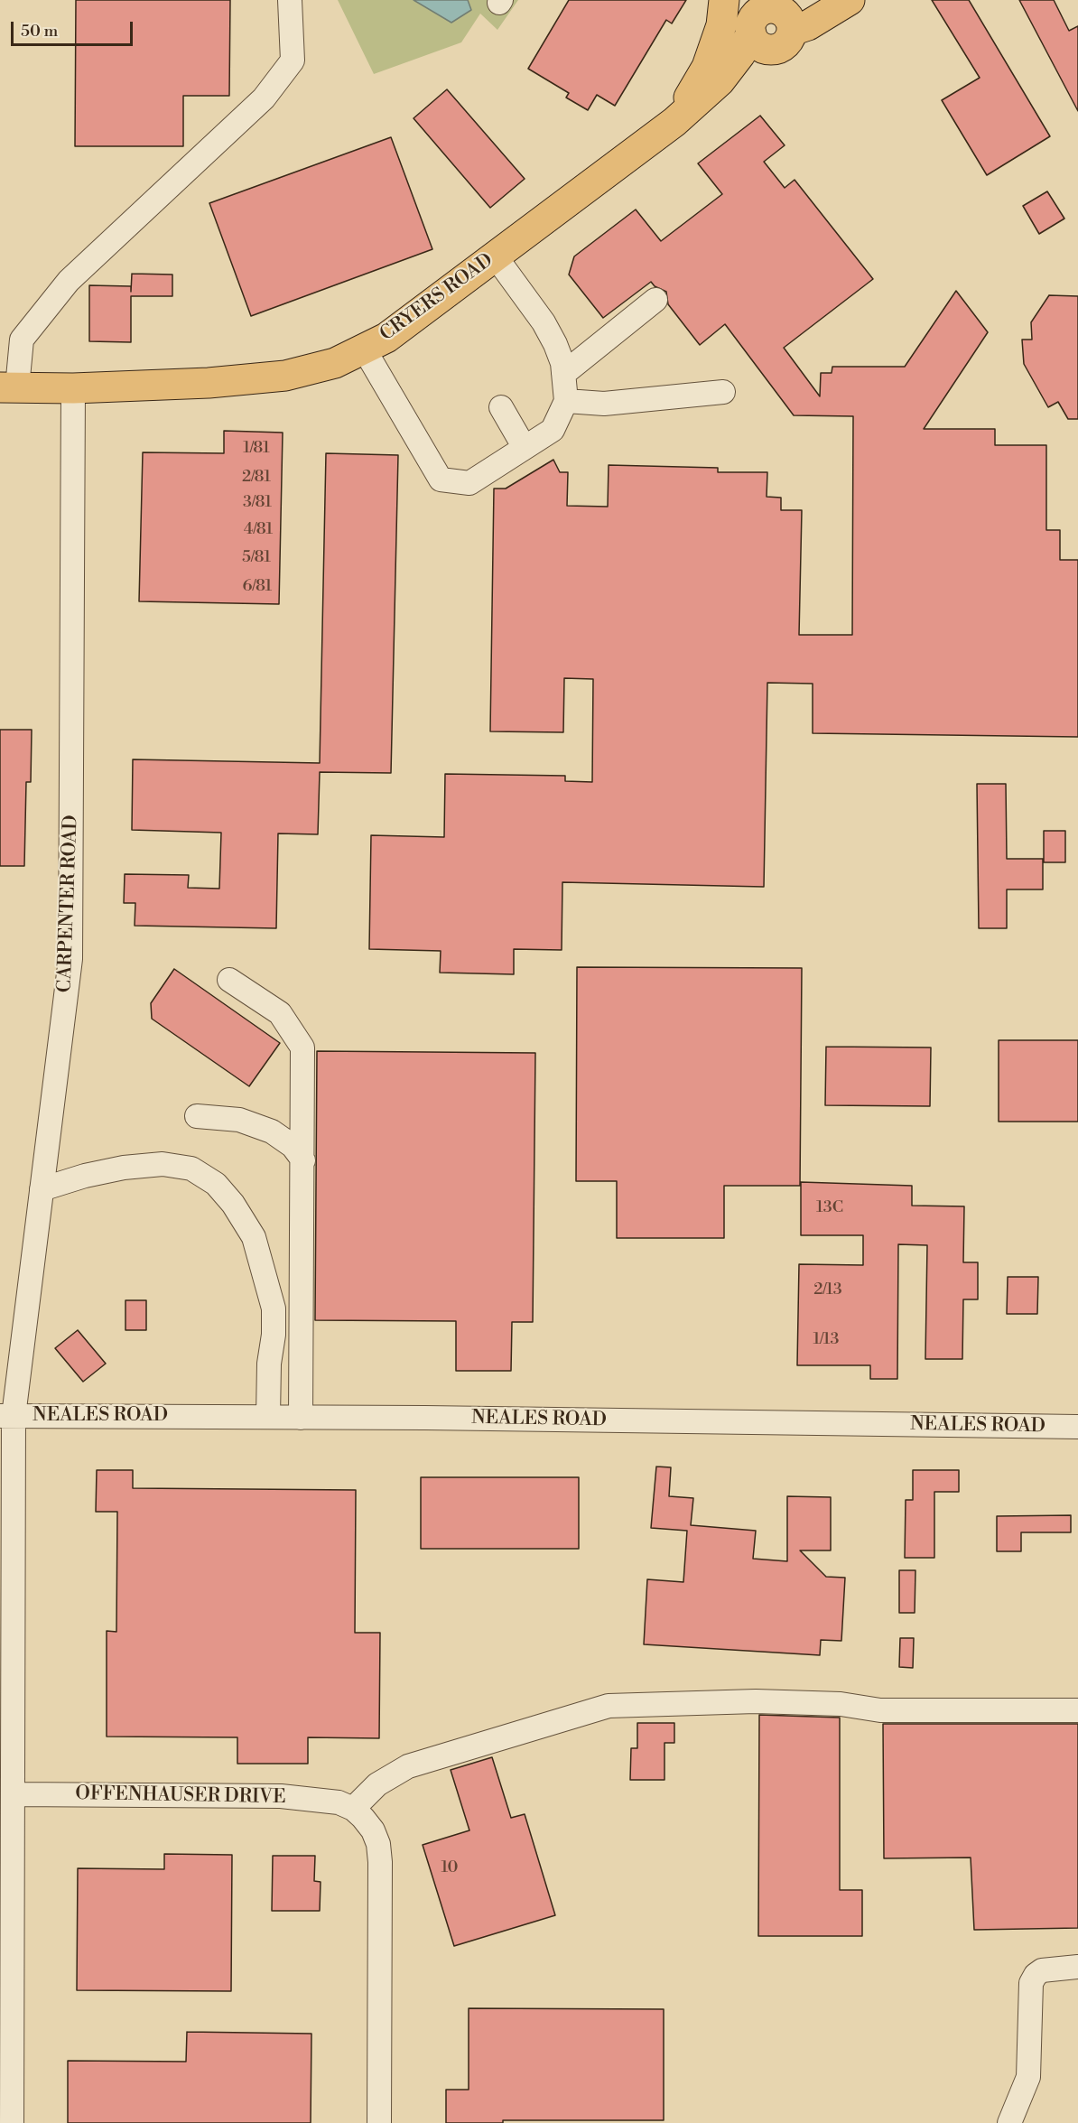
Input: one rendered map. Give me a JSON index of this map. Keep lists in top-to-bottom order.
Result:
{
  "streets": {
    "main road": ["CRYERS ROAD"],
    "street": ["CARPENTER ROAD", "NEALES ROAD", "OFFENHAUSER DRIVE"]
  },
  "crossings": [
    ["CRYERS ROAD", "CARPENTER ROAD"],
    ["CARPENTER ROAD", "NEALES ROAD"],
    ["CARPENTER ROAD", "OFFENHAUSER DRIVE"]
  ],
  "house_numbers": [
    "1/81",
    "2/81",
    "3/81",
    "4/81",
    "5/81",
    "6/81",
    "13C",
    "2/13",
    "1/13",
    "10"
  ],
  "scale_bar": "50 m"
}
